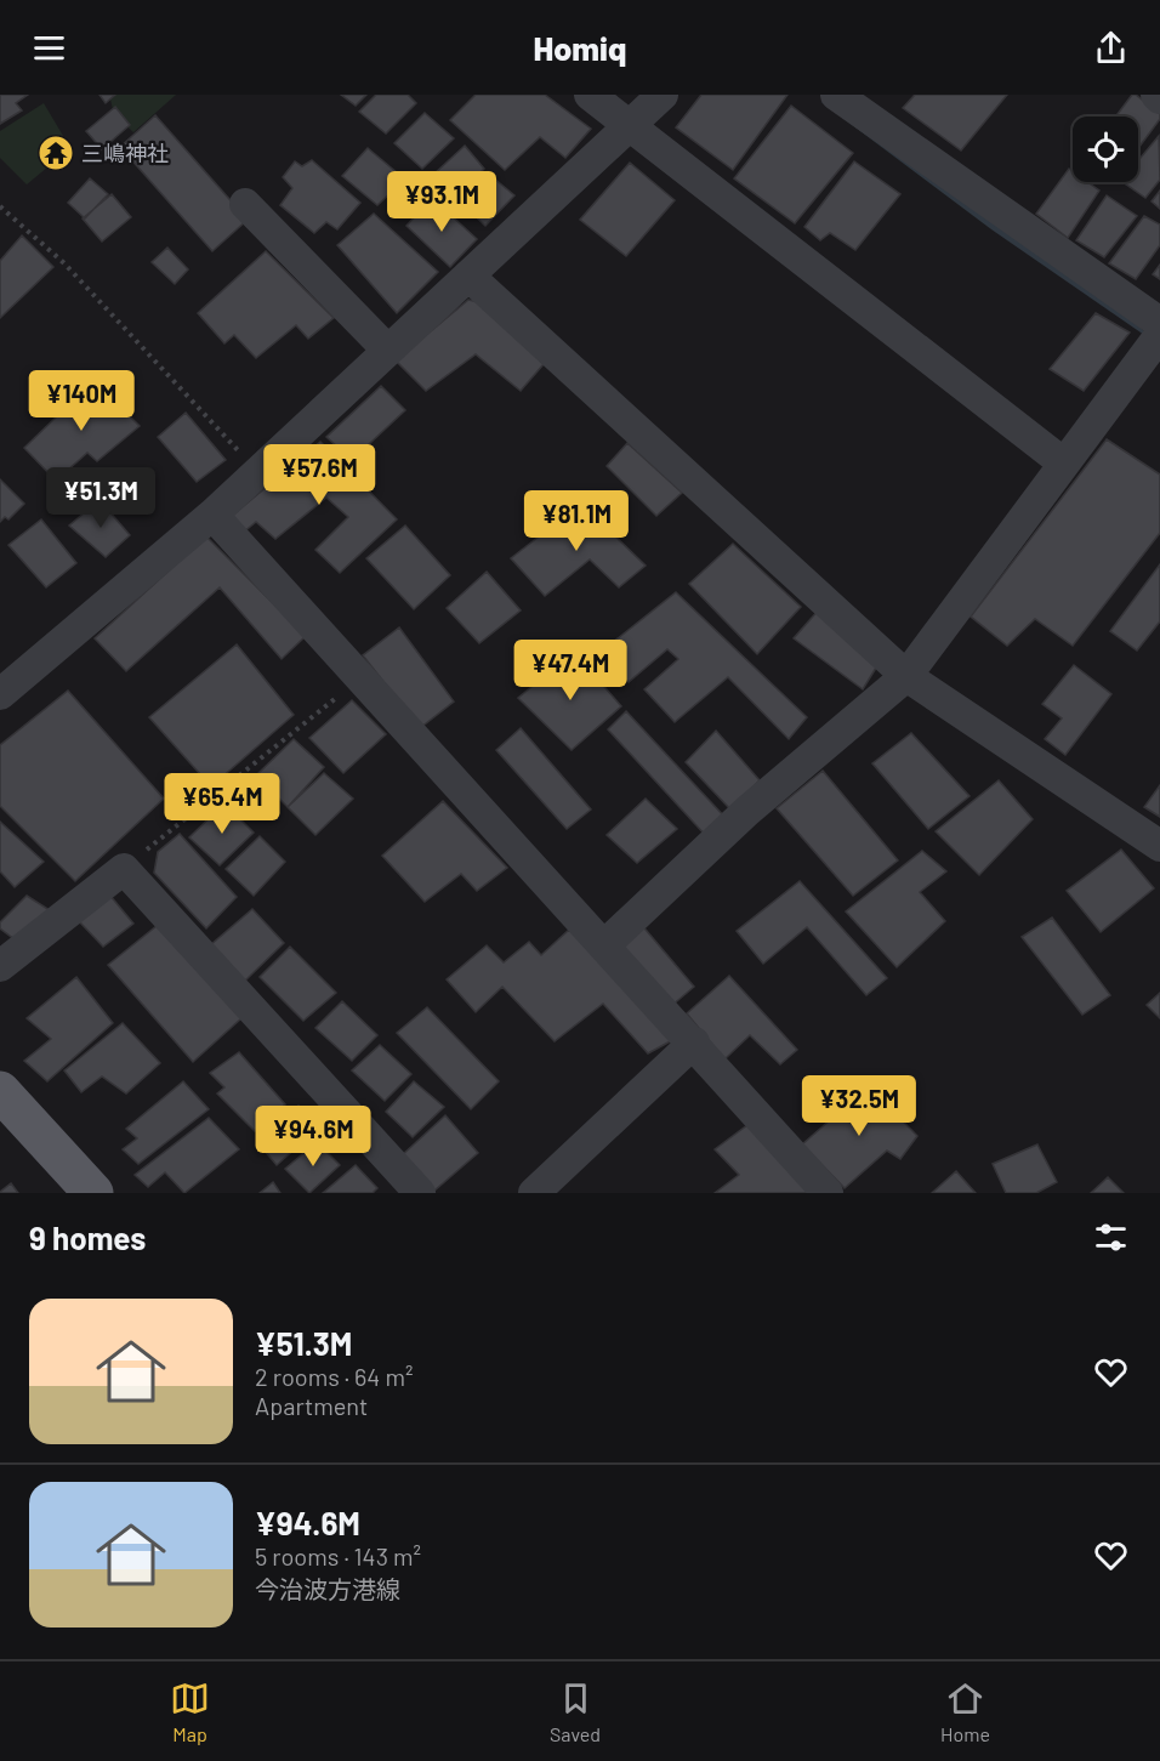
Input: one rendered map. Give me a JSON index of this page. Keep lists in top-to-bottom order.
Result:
{
  "places": {
    "temple": ["三嶋神社"]
  },
  "page": {
    "header": "Homiq",
    "price": [
      "¥93.1M",
      "¥140M",
      "¥57.6M",
      "¥51.3M",
      "¥81.1M",
      "¥47.4M",
      "¥65.4M",
      "¥32.5M",
      "¥94.6M"
    ],
    "heading": "9 homes",
    "list": [
      {
        "name": "¥51.3M",
        "note": "2 rooms · 64 m² · Apartment"
      },
      {
        "name": "¥94.6M",
        "note": "5 rooms · 143 m² · 今治波方港線"
      }
    ],
    "tabs": ["Map", "Saved", "Home"]
  }
}
